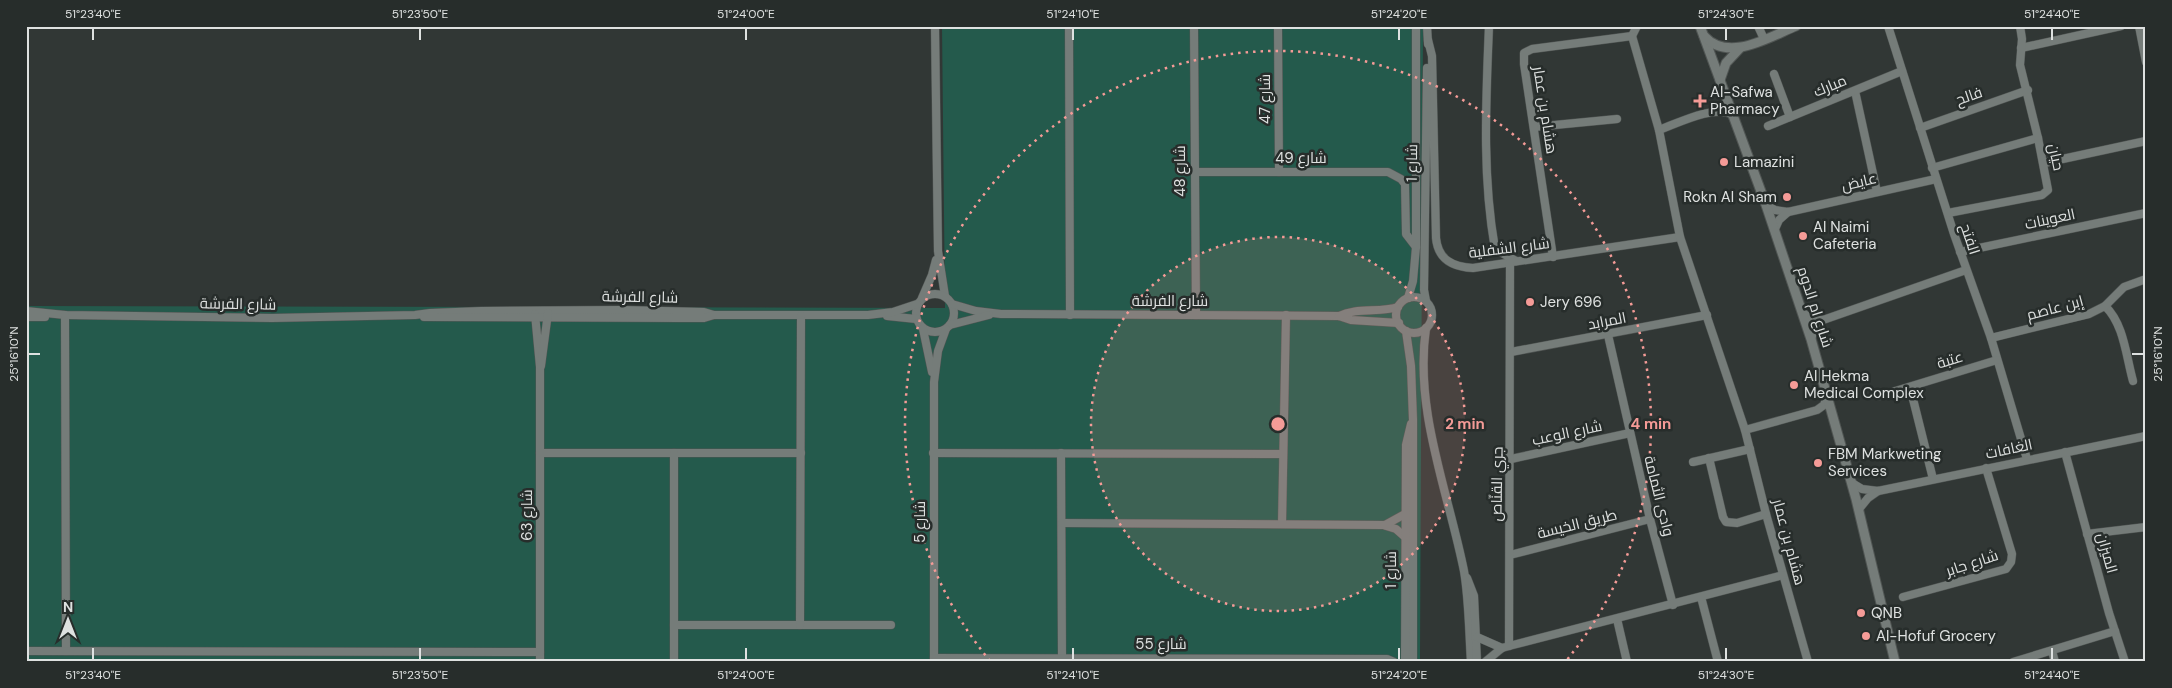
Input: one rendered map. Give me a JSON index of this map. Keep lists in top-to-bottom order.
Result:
{
  "streets": {
    "street": [
      "مبارك",
      "فالح",
      "شارع 47",
      "هشام بن عمار",
      "حيان",
      "شارع 49",
      "شارع 1",
      "شارع 48",
      "عايض",
      "العوينات",
      "الفتح",
      "شارع الشفلية",
      "شارع الفرشة",
      "شارع ام الدوم",
      "إبن عاصم",
      "المرابد",
      "عتبة",
      "شارع الوعب",
      "الغافات",
      "جري القنّاص",
      "وادى الثمامة",
      "شارع 63",
      "شارع 5",
      "طريق الخيسة",
      "الميزان",
      "شارع جابر",
      "شارع 55"
    ]
  },
  "crossings": [
    ["مبارك", "الفتح"],
    ["فالح", "حيان"],
    ["فالح", "الفتح"],
    ["شارع 47", "شارع 49"],
    ["هشام بن عمار", "شارع الشفلية"],
    ["هشام بن عمار", "المرابد"],
    ["حيان", "الفتح"],
    ["شارع 49", "شارع 1"],
    ["شارع 49", "شارع 48"],
    ["شارع 1", "شارع الشفلية"],
    ["شارع 1", "شارع الفرشة"],
    ["شارع 1", "شارع 55"],
    ["شارع 48", "شارع الفرشة"],
    ["عايض", "الفتح"],
    ["العوينات", "الفتح"],
    ["الفتح", "إبن عاصم"],
    ["الفتح", "عتبة"],
    ["الفتح", "الغافات"],
    ["شارع الشفلية", "جري القنّاص"],
    ["شارع الفرشة", "شارع 63"],
    ["شارع الفرشة", "شارع 5"],
    ["شارع ام الدوم", "الغافات"],
    ["المرابد", "جري القنّاص"],
    ["المرابد", "وادى الثمامة"],
    ["شارع الوعب", "جري القنّاص"],
    ["شارع الوعب", "وادى الثمامة"],
    ["الغافات", "الميزان"],
    ["الغافات", "شارع جابر"],
    ["جري القنّاص", "طريق الخيسة"],
    ["وادى الثمامة", "طريق الخيسة"],
    ["شارع 5", "شارع 55"]
  ],
  "places": {
    "health": ["Al-Safwa Pharmacy"],
    "other": [
      "Lamazini",
      "Rokn Al Sham",
      "Al Naimi Cafeteria",
      "Jery 696",
      "Al Hekma Medical Complex",
      "FBM Markweting Services",
      "QNB",
      "Al-Hofuf Grocery"
    ]
  },
  "north": "top",
  "coordinates": [
    "51°23'40\"E",
    "51°23'50\"E",
    "51°24'00\"E",
    "51°24'10\"E",
    "51°24'20\"E",
    "51°24'30\"E",
    "51°24'40\"E",
    "25°16'10\"N"
  ],
  "rings": ["2 min", "4 min"]
}
